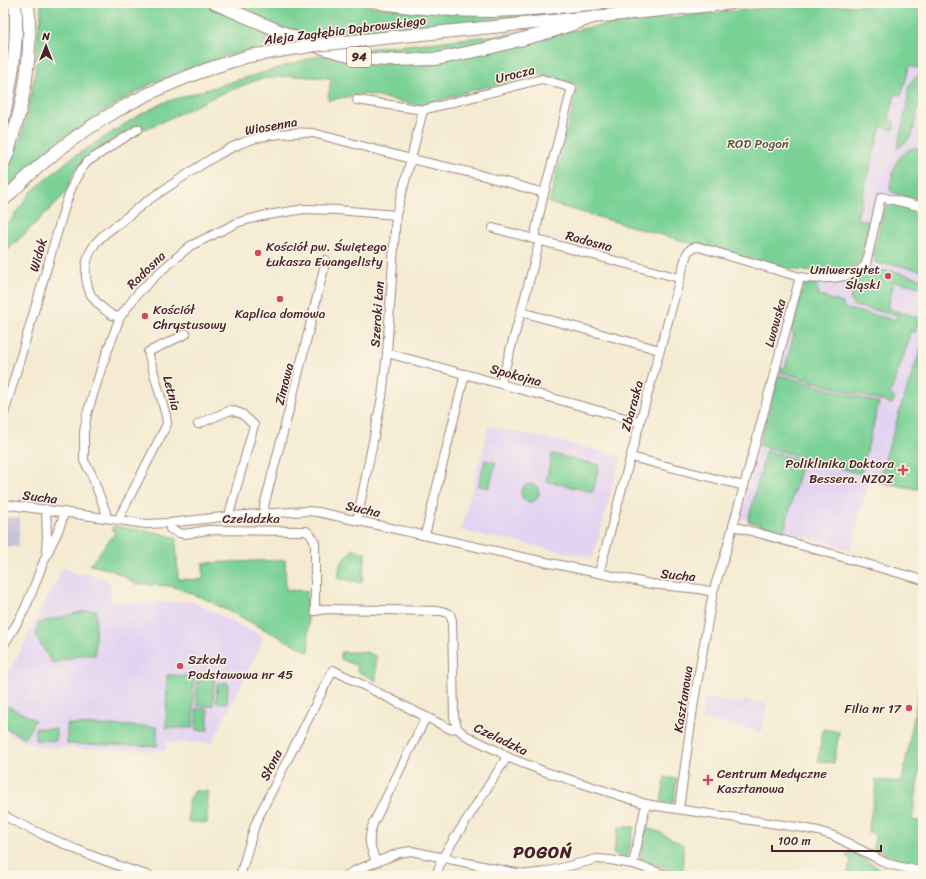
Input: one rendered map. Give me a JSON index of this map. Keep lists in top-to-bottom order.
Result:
{
  "streets": {
    "main road": ["Aleja Zagłębia Dąbrowskiego", "94"],
    "street": [
      "Urocza",
      "Wiosenna",
      "Radosna",
      "Widok",
      "Szeroki Łan",
      "Lwowska",
      "Spokojna",
      "Zimowa",
      "Letnia",
      "Zbaraska",
      "Sucha",
      "Czeladzka",
      "Kasztanowa",
      "Słona"
    ]
  },
  "crossings": [
    ["Aleja Zagłębia Dąbrowskiego", "94"],
    ["Urocza", "Wiosenna"],
    ["Urocza", "Radosna"],
    ["Urocza", "Szeroki Łan"],
    ["Urocza", "Spokojna"],
    ["Wiosenna", "Radosna"],
    ["Wiosenna", "Szeroki Łan"],
    ["Radosna", "Szeroki Łan"],
    ["Radosna", "Zbaraska"],
    ["Radosna", "Sucha"],
    ["Szeroki Łan", "Spokojna"],
    ["Szeroki Łan", "Sucha"],
    ["Lwowska", "Zbaraska"],
    ["Lwowska", "Sucha"],
    ["Lwowska", "Kasztanowa"],
    ["Spokojna", "Zbaraska"],
    ["Zimowa", "Sucha"],
    ["Letnia", "Sucha"],
    ["Zbaraska", "Sucha"],
    ["Sucha", "Czeladzka"],
    ["Sucha", "Kasztanowa"],
    ["Czeladzka", "Kasztanowa"]
  ],
  "districts": ["POGOŃ"],
  "parks": ["ROD Pogoń"],
  "places": {
    "other": [
      "Kościół pw. Świętego Łukasza Ewangelisty",
      "Uniwersytet Śląski",
      "Kaplica domowa",
      "Kościół Chrystusowy",
      "Szkoła Podstawowa nr 45",
      "Filia nr 17"
    ],
    "health": ["Poliklinika Doktora Bessera. NZOZ", "Centrum Medyczne Kasztanowa"]
  },
  "scale_bar": "100 m",
  "north": "top"
}
